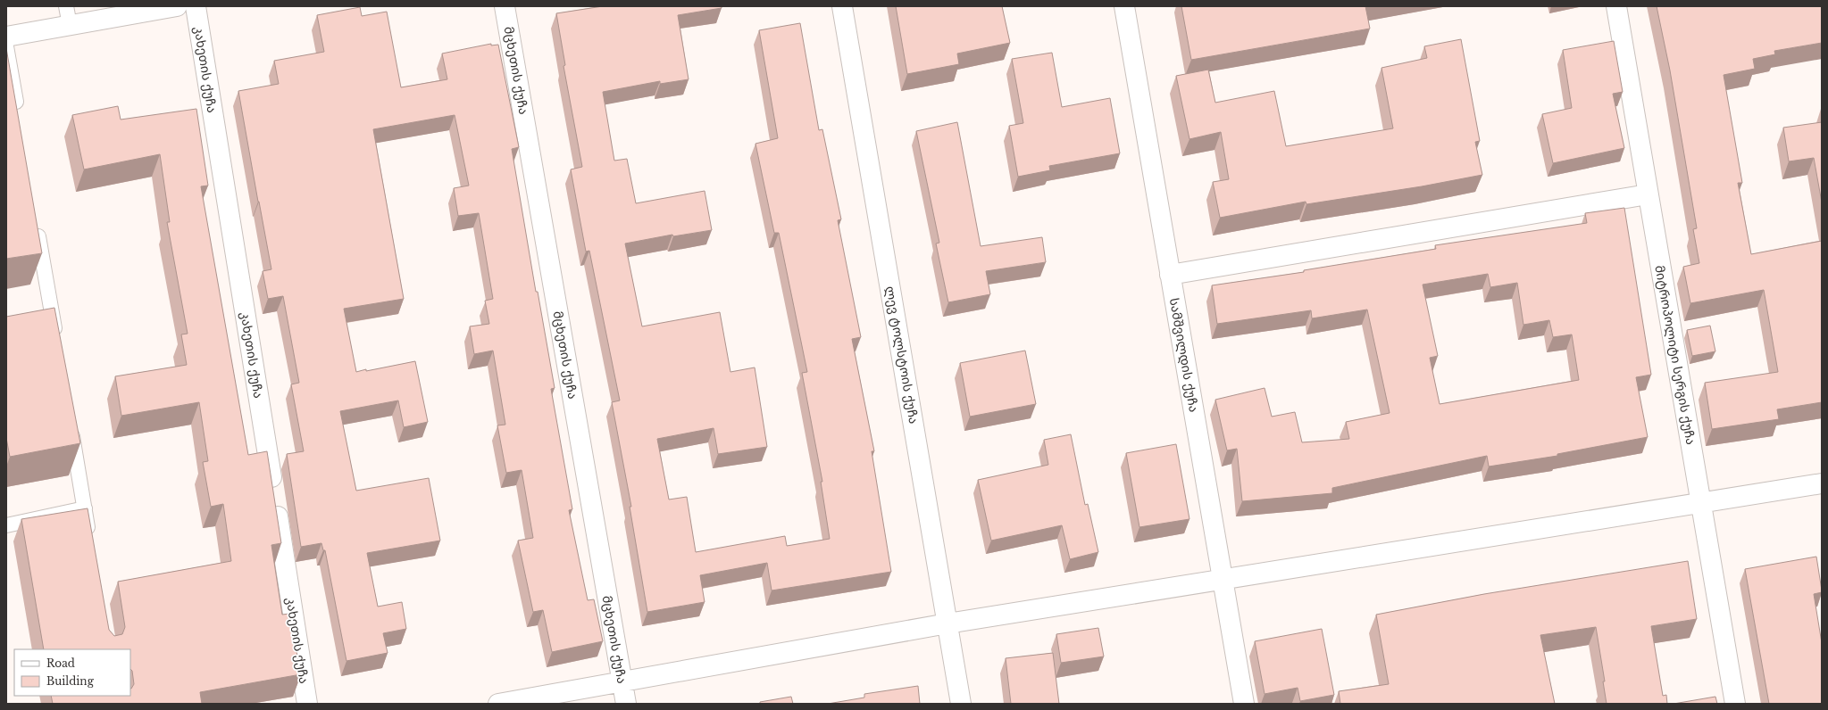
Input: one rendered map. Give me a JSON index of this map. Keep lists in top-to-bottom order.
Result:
{
  "streets": {
    "street": [
      "კახეთის ქუჩა",
      "მცხეთის ქუჩა",
      "ლევ ტოლსტოის ქუჩა",
      "სამშვილდის ქუჩა",
      "მიტროპოლიტი სერგის ქუჩა"
    ]
  },
  "legend": ["Road", "Building"]
}
